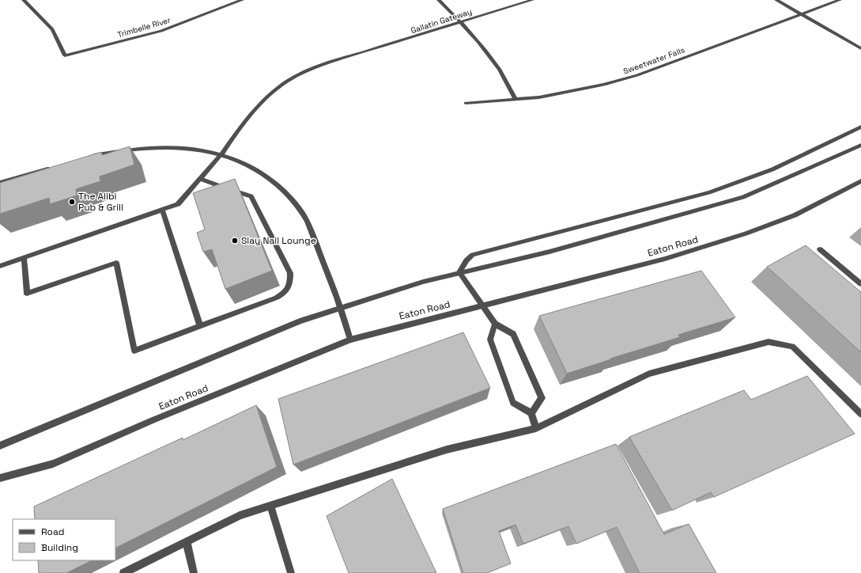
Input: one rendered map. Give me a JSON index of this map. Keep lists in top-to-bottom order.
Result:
{
  "streets": {
    "street": [
      "Gallatin Gateway",
      "Trimbelle River",
      "Sweetwater Falls",
      "Eaton Road"
    ]
  },
  "places": ["The Alibi Pub & Grill", "Slay Nail Lounge"],
  "legend": ["Road", "Building"]
}
